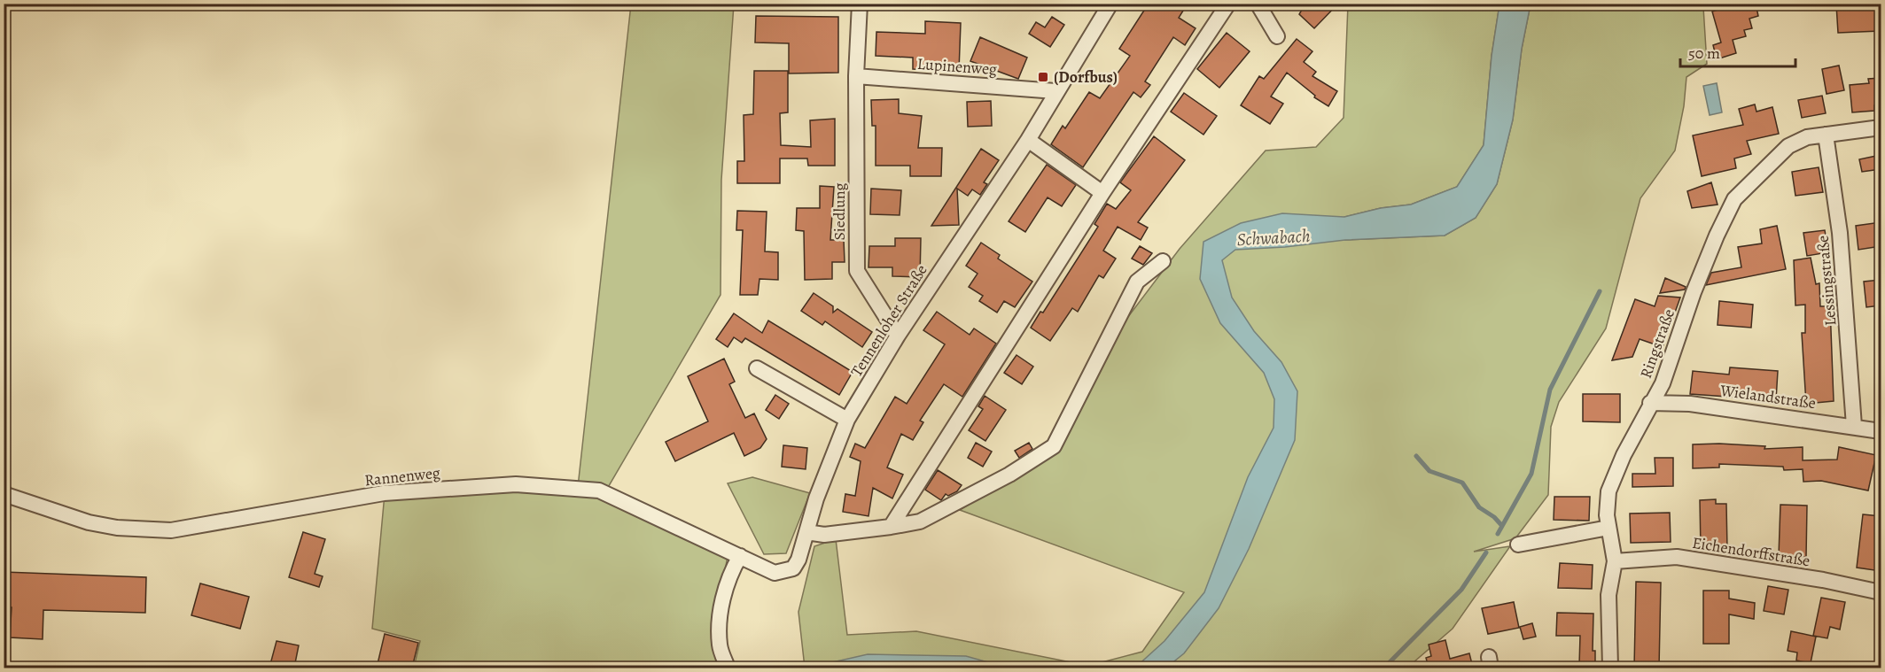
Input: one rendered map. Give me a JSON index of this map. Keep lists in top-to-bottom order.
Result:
{
  "streets": {
    "street": [
      "Lupinenweg",
      "Siedlung",
      "Lessingstraße",
      "Tennenloher Straße",
      "Ringstraße",
      "Wielandstraße",
      "Rannenweg",
      "Eichendorffstraße"
    ]
  },
  "crossings": [
    ["Lupinenweg", "Siedlung"],
    ["Lupinenweg", "Tennenloher Straße"],
    ["Siedlung", "Tennenloher Straße"],
    ["Lessingstraße", "Ringstraße"],
    ["Lessingstraße", "Wielandstraße"],
    ["Tennenloher Straße", "Rannenweg"],
    ["Ringstraße", "Wielandstraße"],
    ["Ringstraße", "Eichendorffstraße"]
  ],
  "water": ["Schwabach"],
  "places": {
    "transit": ["(Dorfbus)"]
  },
  "scale_bar": "50 m"
}
